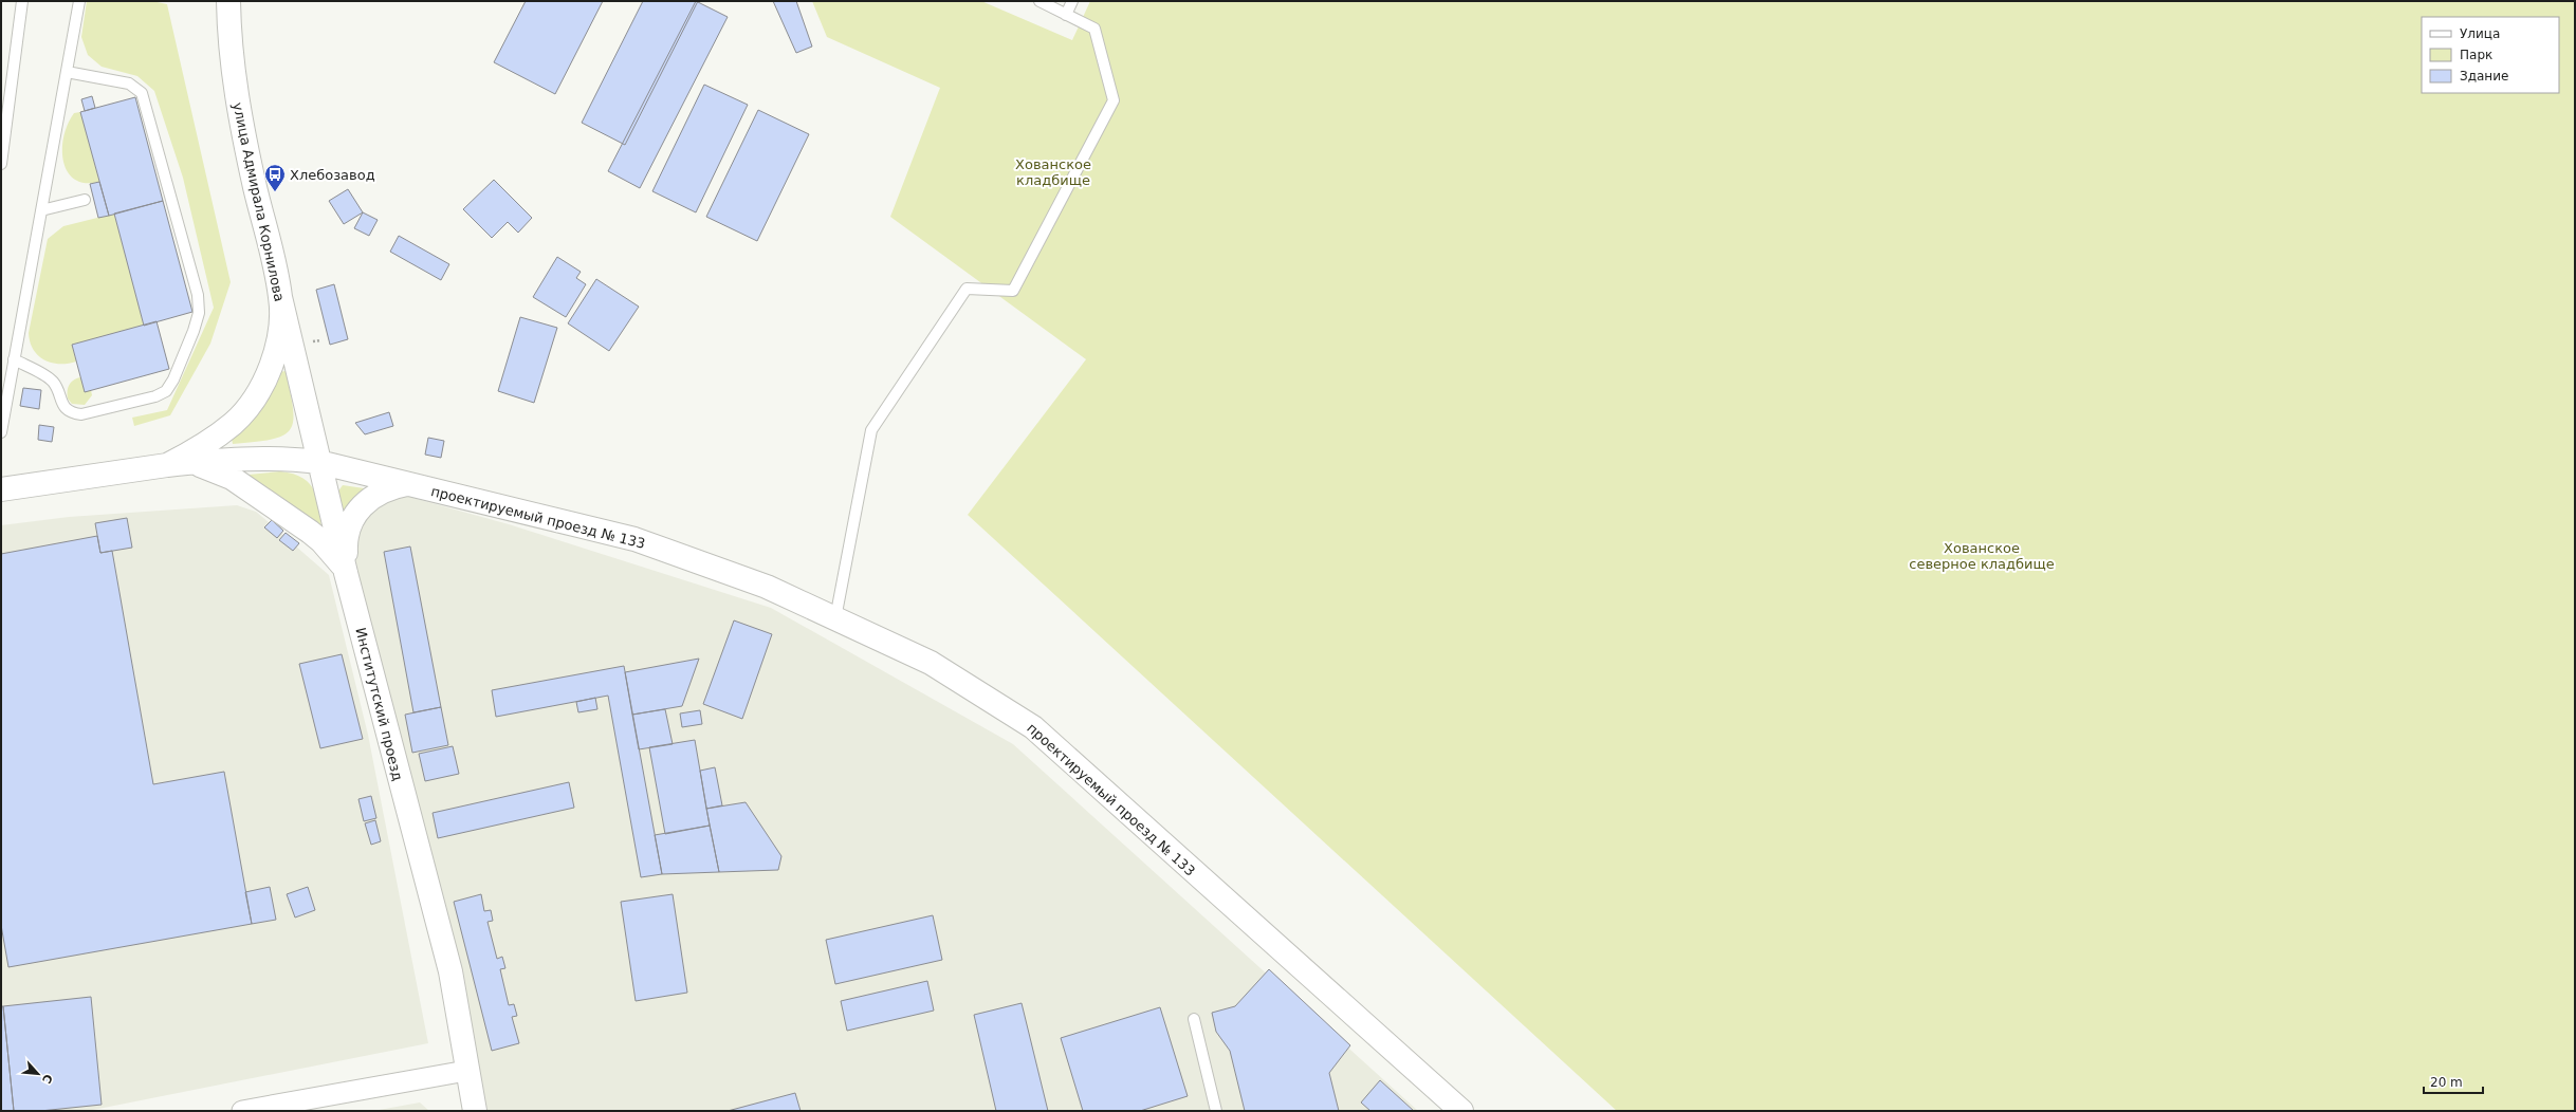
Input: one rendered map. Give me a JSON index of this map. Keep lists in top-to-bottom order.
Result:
{
  "streets": {
    "street": ["улица Адмирала Корнилова", "проектируемый проезд № 133", "Институтский проезд"]
  },
  "crossings": [
    ["улица Адмирала Корнилова", "проектируемый проезд № 133"],
    ["улица Адмирала Корнилова", "Институтский проезд"],
    ["проектируемый проезд № 133", "Институтский проезд"]
  ],
  "parks": ["Хованское кладбище", "Хованское северное кладбище"],
  "places": {
    "bus stop": ["Хлебозавод"]
  },
  "legend": ["Улица", "Парк", "Здание"],
  "scale_bar": "20 m",
  "north": "bottom right"
}
